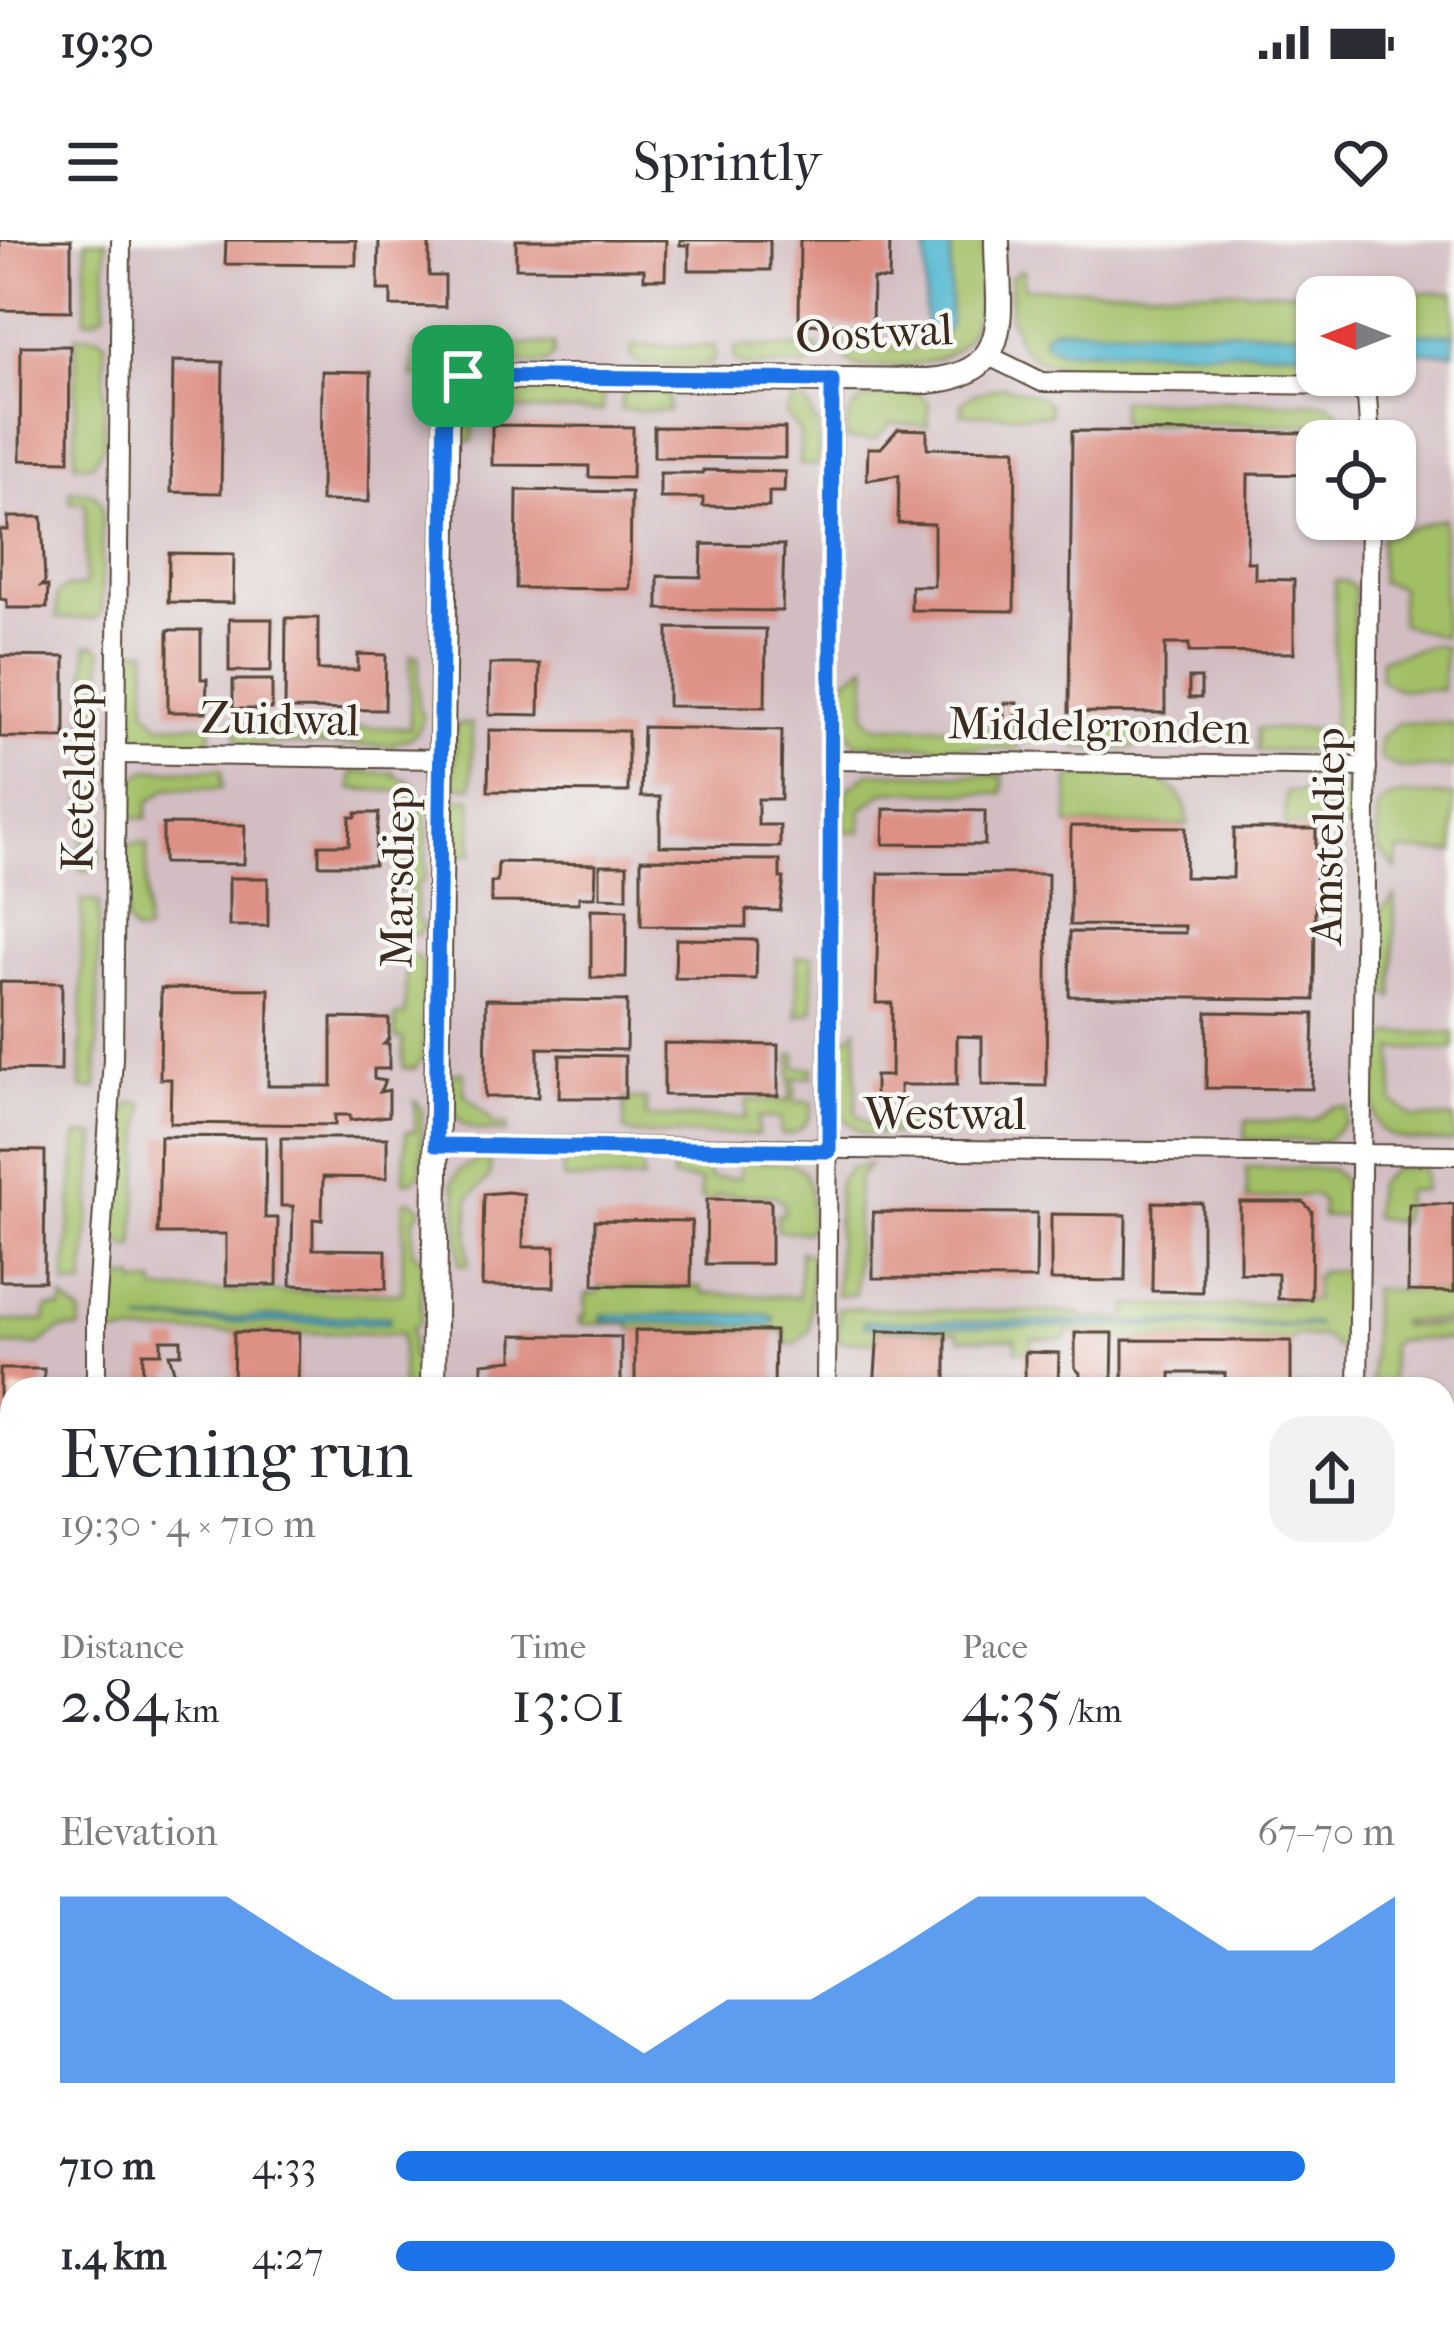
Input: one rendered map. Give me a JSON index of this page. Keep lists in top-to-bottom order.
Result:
{
  "streets": {
    "street": [
      "Oostwal",
      "Zuidwal",
      "Middelgronden",
      "Keteldiep",
      "Amsteldiep",
      "Marsdiep",
      "Westwal"
    ]
  },
  "crossings": [
    ["Oostwal", "Marsdiep"],
    ["Zuidwal", "Keteldiep"],
    ["Zuidwal", "Marsdiep"],
    ["Middelgronden", "Amsteldiep"],
    ["Amsteldiep", "Westwal"],
    ["Marsdiep", "Westwal"]
  ],
  "north": "left",
  "page": {
    "status": "19:30",
    "header": "Sprintly",
    "heading": ["Evening run", "19:30 · 4 × 710 m"],
    "stats": [
      ["Distance", "2.84 km"],
      ["Time", "13:01"],
      ["Pace", "4:35 /km"]
    ],
    "chart": ["Elevation", "67–70 m"],
    "list": [
      {
        "name": "710 m",
        "note": "4:33"
      },
      {
        "name": "1.4 km",
        "note": "4:27"
      }
    ]
  }
}
